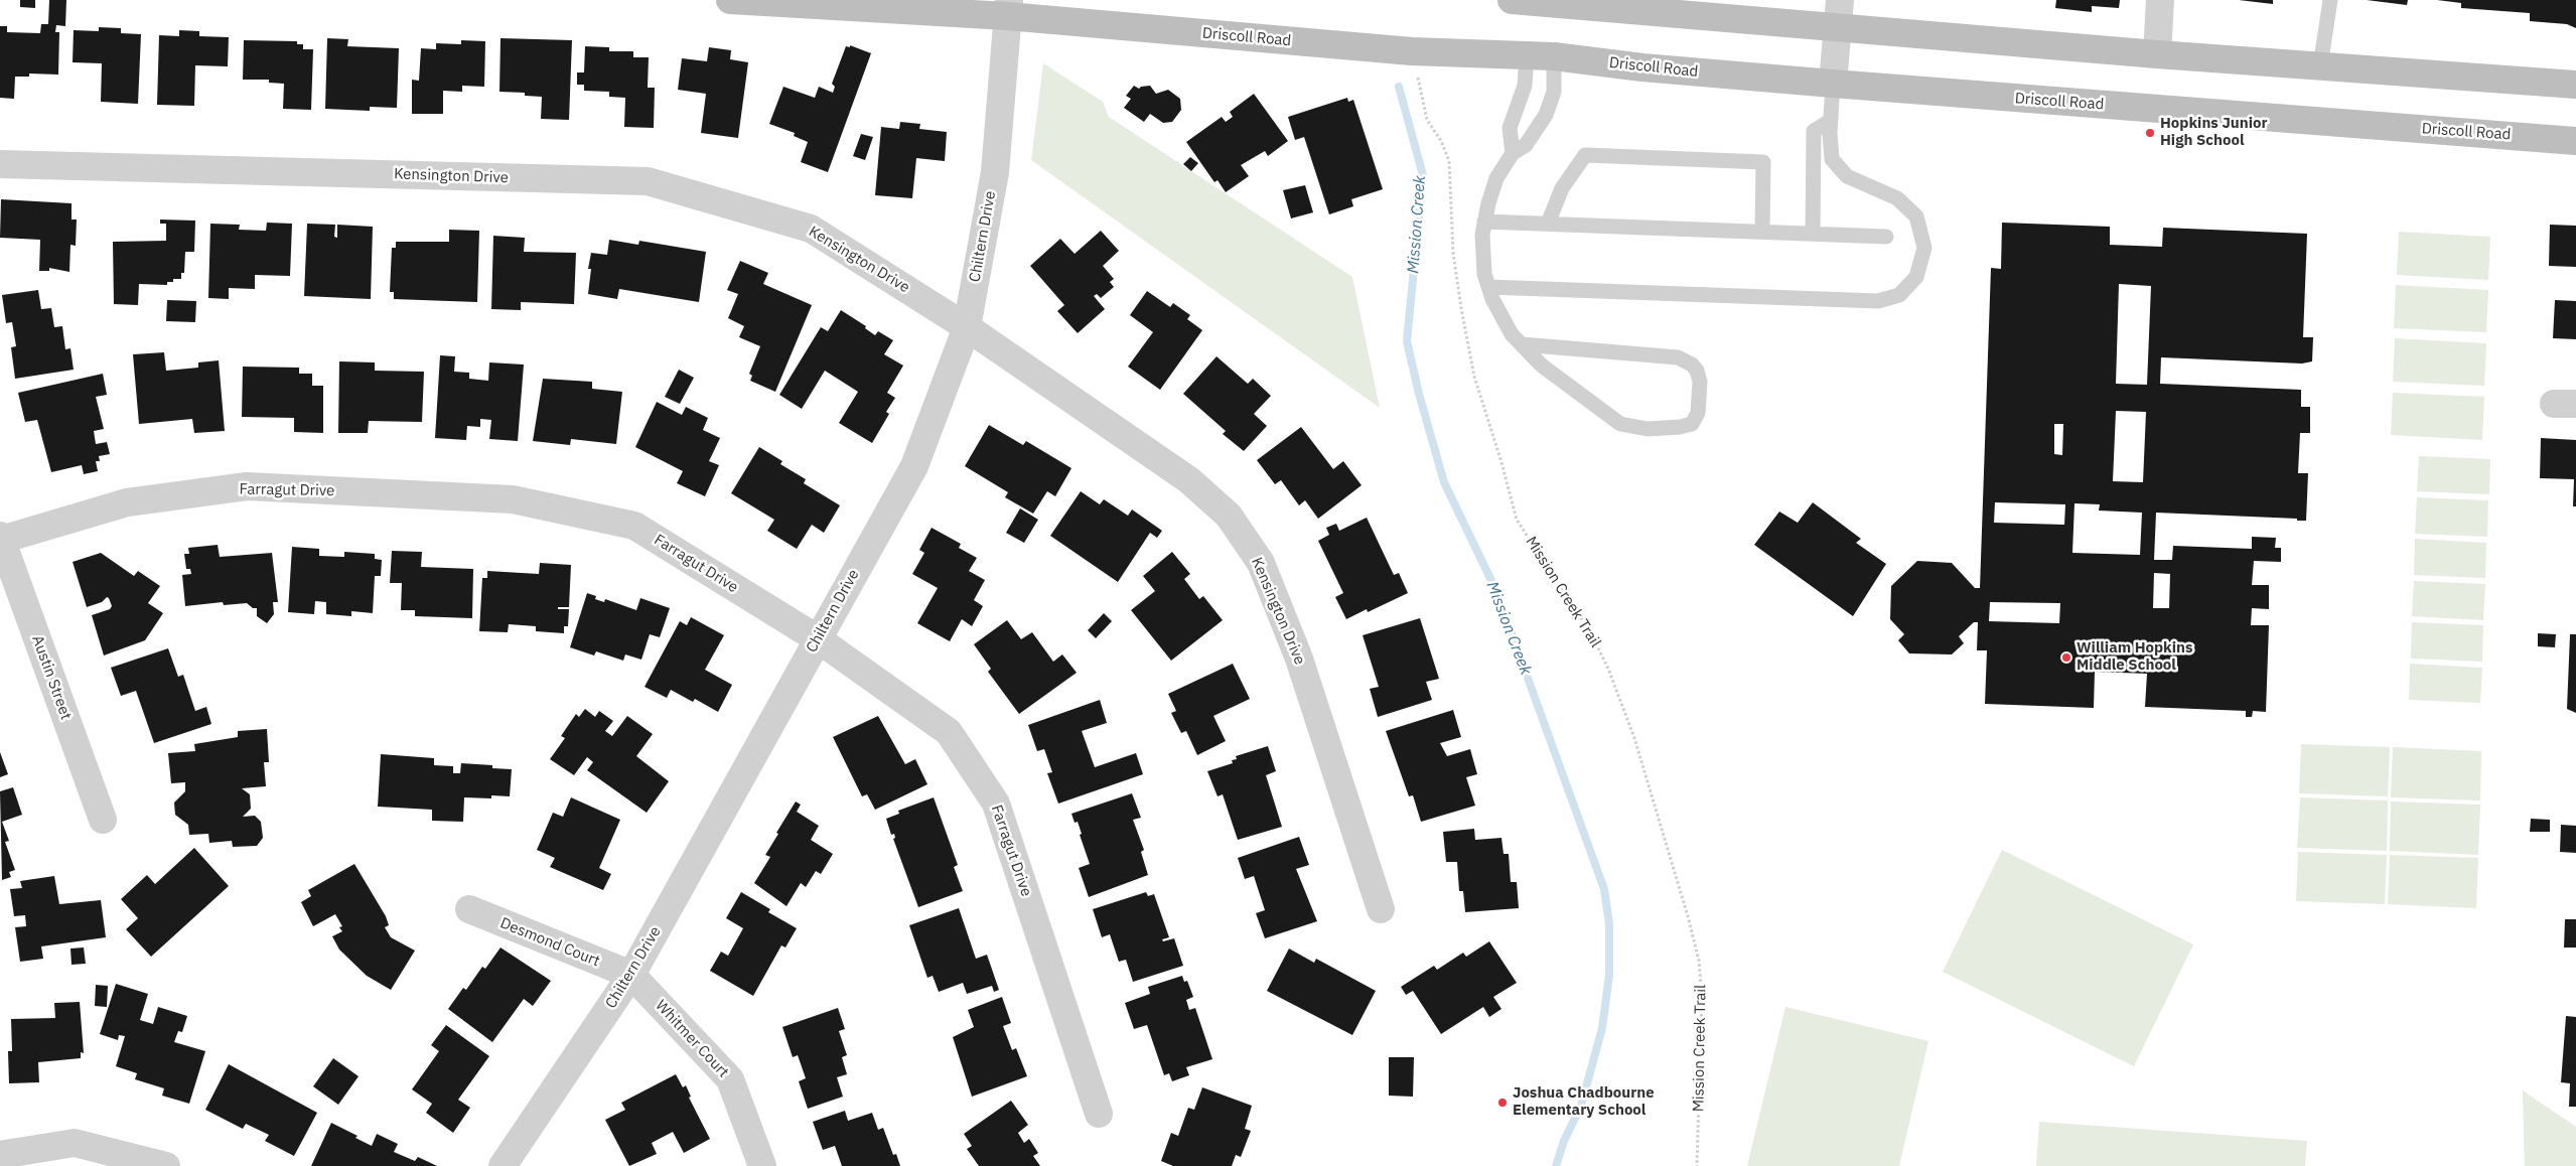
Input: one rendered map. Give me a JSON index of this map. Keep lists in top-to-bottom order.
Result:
{
  "streets": {
    "street": [
      "Driscoll Road",
      "Kensington Drive",
      "Chiltern Drive",
      "Farragut Drive",
      "Austin Street",
      "Desmond Court",
      "Whitmer Court"
    ],
    "path": ["Mission Creek Trail"]
  },
  "crossings": [
    ["Driscoll Road", "Chiltern Drive"],
    ["Kensington Drive", "Chiltern Drive"],
    ["Chiltern Drive", "Farragut Drive"],
    ["Chiltern Drive", "Desmond Court"],
    ["Chiltern Drive", "Whitmer Court"],
    ["Farragut Drive", "Austin Street"],
    ["Desmond Court", "Whitmer Court"]
  ],
  "water": ["Mission Creek"],
  "places": ["Hopkins Junior High School", "William Hopkins Middle School", "Joshua Chadbourne Elementary School"]
}
